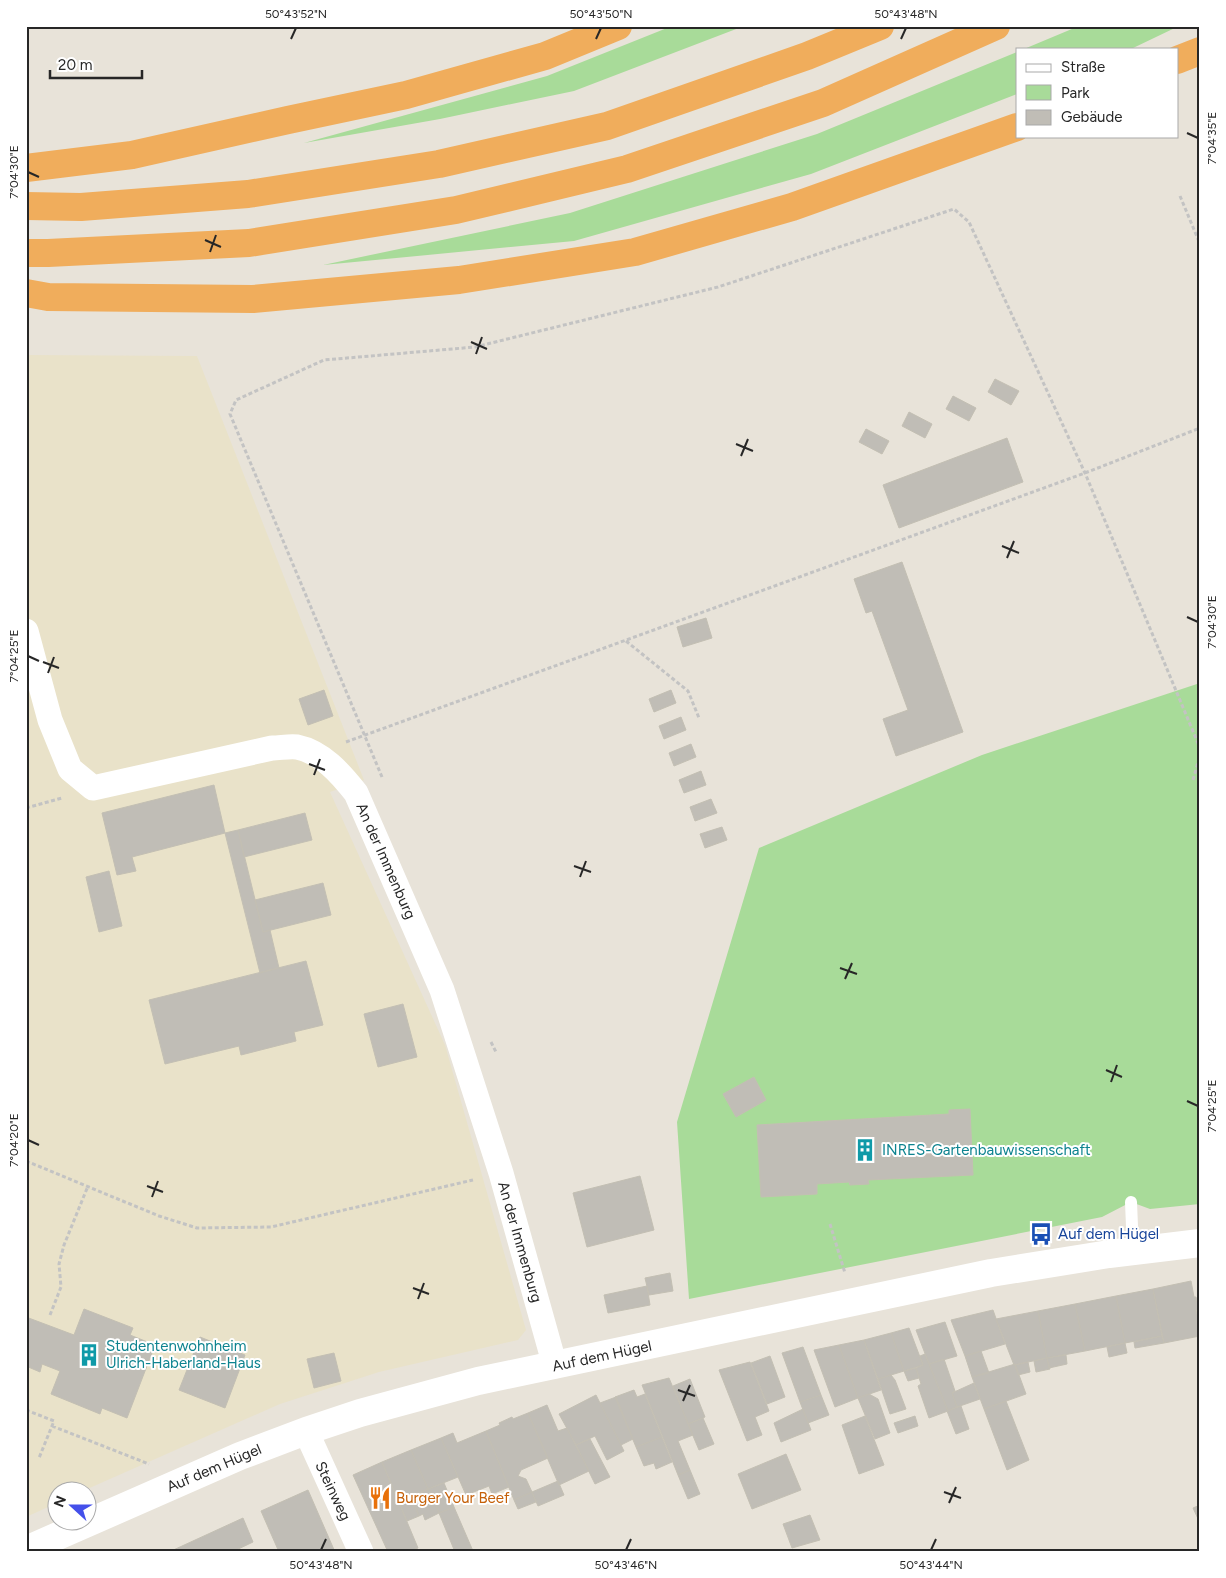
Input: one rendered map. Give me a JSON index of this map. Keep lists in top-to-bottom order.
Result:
{
  "streets": {
    "street": ["An der Immenburg", "Auf dem Hügel", "Steinweg"]
  },
  "crossings": [
    ["An der Immenburg", "Auf dem Hügel"],
    ["Auf dem Hügel", "Steinweg"]
  ],
  "places": {
    "building": ["INRES-Gartenbauwissenschaft", "Studentenwohnheim Ulrich-Haberland-Haus"],
    "bus stop": ["Auf dem Hügel"],
    "restaurant": ["Burger Your Beef"]
  },
  "legend": ["Straße", "Park", "Gebäude"],
  "scale_bar": "20 m",
  "north": "left",
  "coordinates": [
    "50°43'52\"N",
    "50°43'50\"N",
    "50°43'48\"N",
    "7°04'35\"E",
    "7°04'30\"E",
    "7°04'25\"E",
    "7°04'20\"E",
    "50°43'46\"N",
    "50°43'44\"N"
  ]
}
